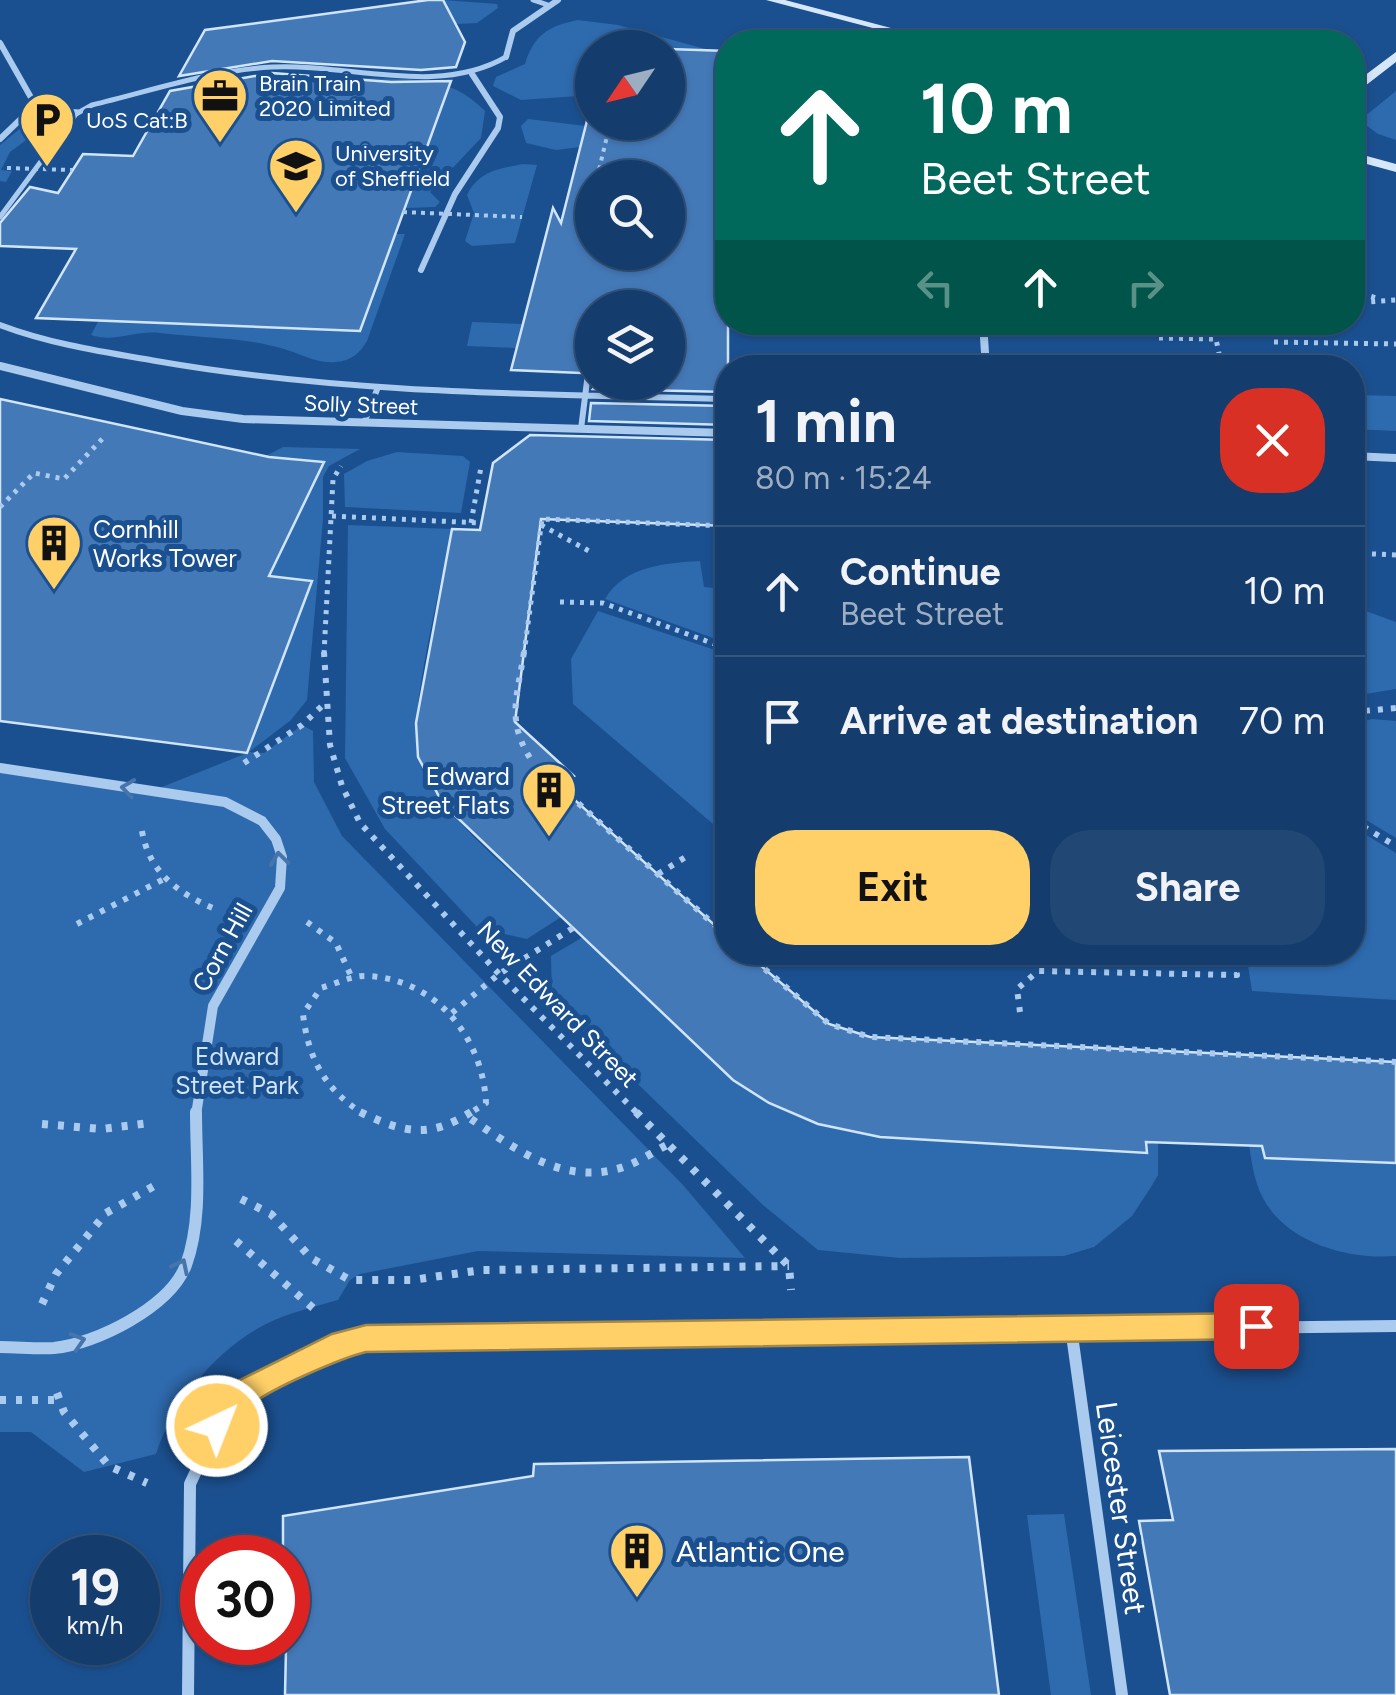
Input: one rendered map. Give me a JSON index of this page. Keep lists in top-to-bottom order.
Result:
{
  "streets": {
    "street": ["Solly Street", "Corn Hill", "Leicester Street"],
    "path": ["New Edward Street"]
  },
  "parks": ["Edward Street Park"],
  "places": {
    "office": ["Brain Train 2020 Limited"],
    "parking": ["UoS Cat:B"],
    "school or university": ["University of Sheffield"],
    "building": ["Cornhill Works Tower", "Edward Street Flats", "Atlantic One"]
  },
  "north": "bottom left",
  "page": {
    "turn": ["10 m", "Beet Street"],
    "heading": ["1 min", "80 m · 15:24"],
    "list": [
      {
        "name": "Continue",
        "note": "Beet Street",
        "value": "10 m"
      },
      {
        "name": "Arrive at destination",
        "value": "70 m"
      }
    ],
    "buttons": ["Exit", "Share"],
    "speed": "19 km/h",
    "limit": "30"
  }
}
